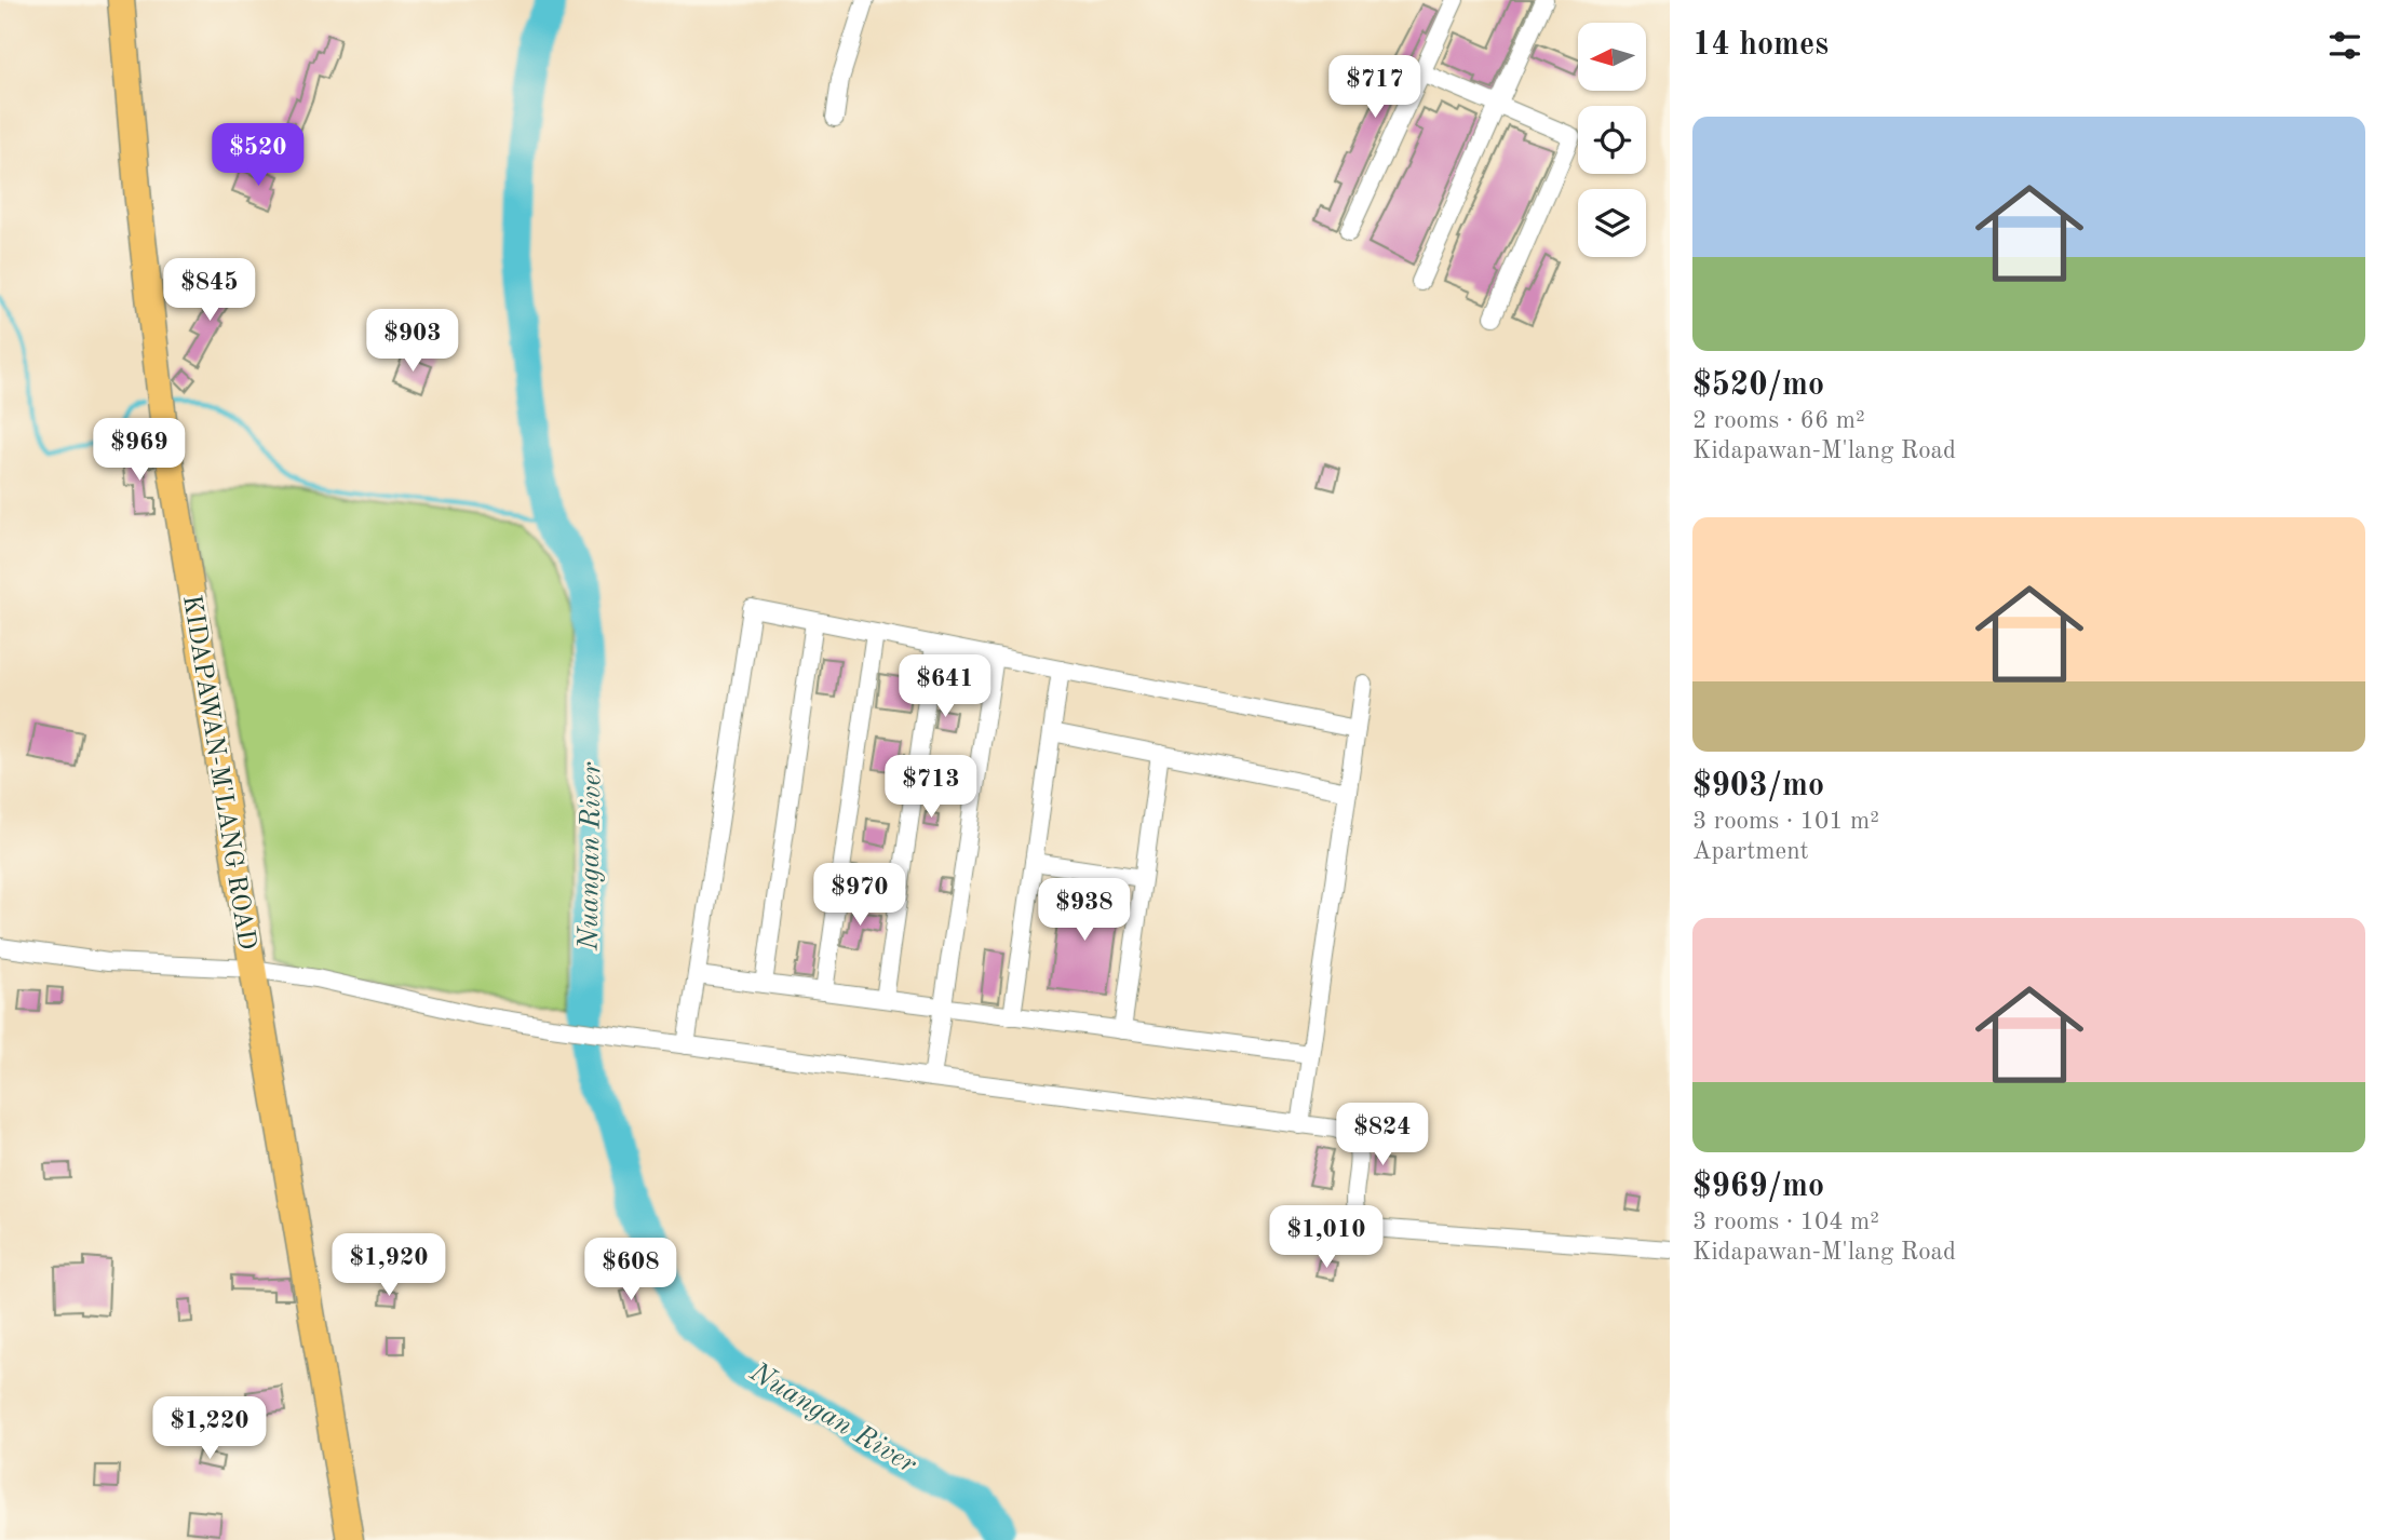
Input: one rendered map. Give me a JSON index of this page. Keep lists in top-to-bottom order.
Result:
{
  "streets": {
    "main road": ["KIDAPAWAN-M'LANG ROAD"]
  },
  "water": ["Nuangan River"],
  "north": "left",
  "page": {
    "heading": "14 homes",
    "price": [
      "$717",
      "$520",
      "$845",
      "$903",
      "$969",
      "$641",
      "$713",
      "$970",
      "$938",
      "$824",
      "$1,010",
      "$1,920",
      "$608",
      "$1,220"
    ],
    "list": [
      {
        "name": "$520/mo",
        "note": "2 rooms · 66 m² · Kidapawan-M'lang Road"
      },
      {
        "name": "$903/mo",
        "note": "3 rooms · 101 m² · Apartment"
      },
      {
        "name": "$969/mo",
        "note": "3 rooms · 104 m² · Kidapawan-M'lang Road"
      }
    ]
  }
}
